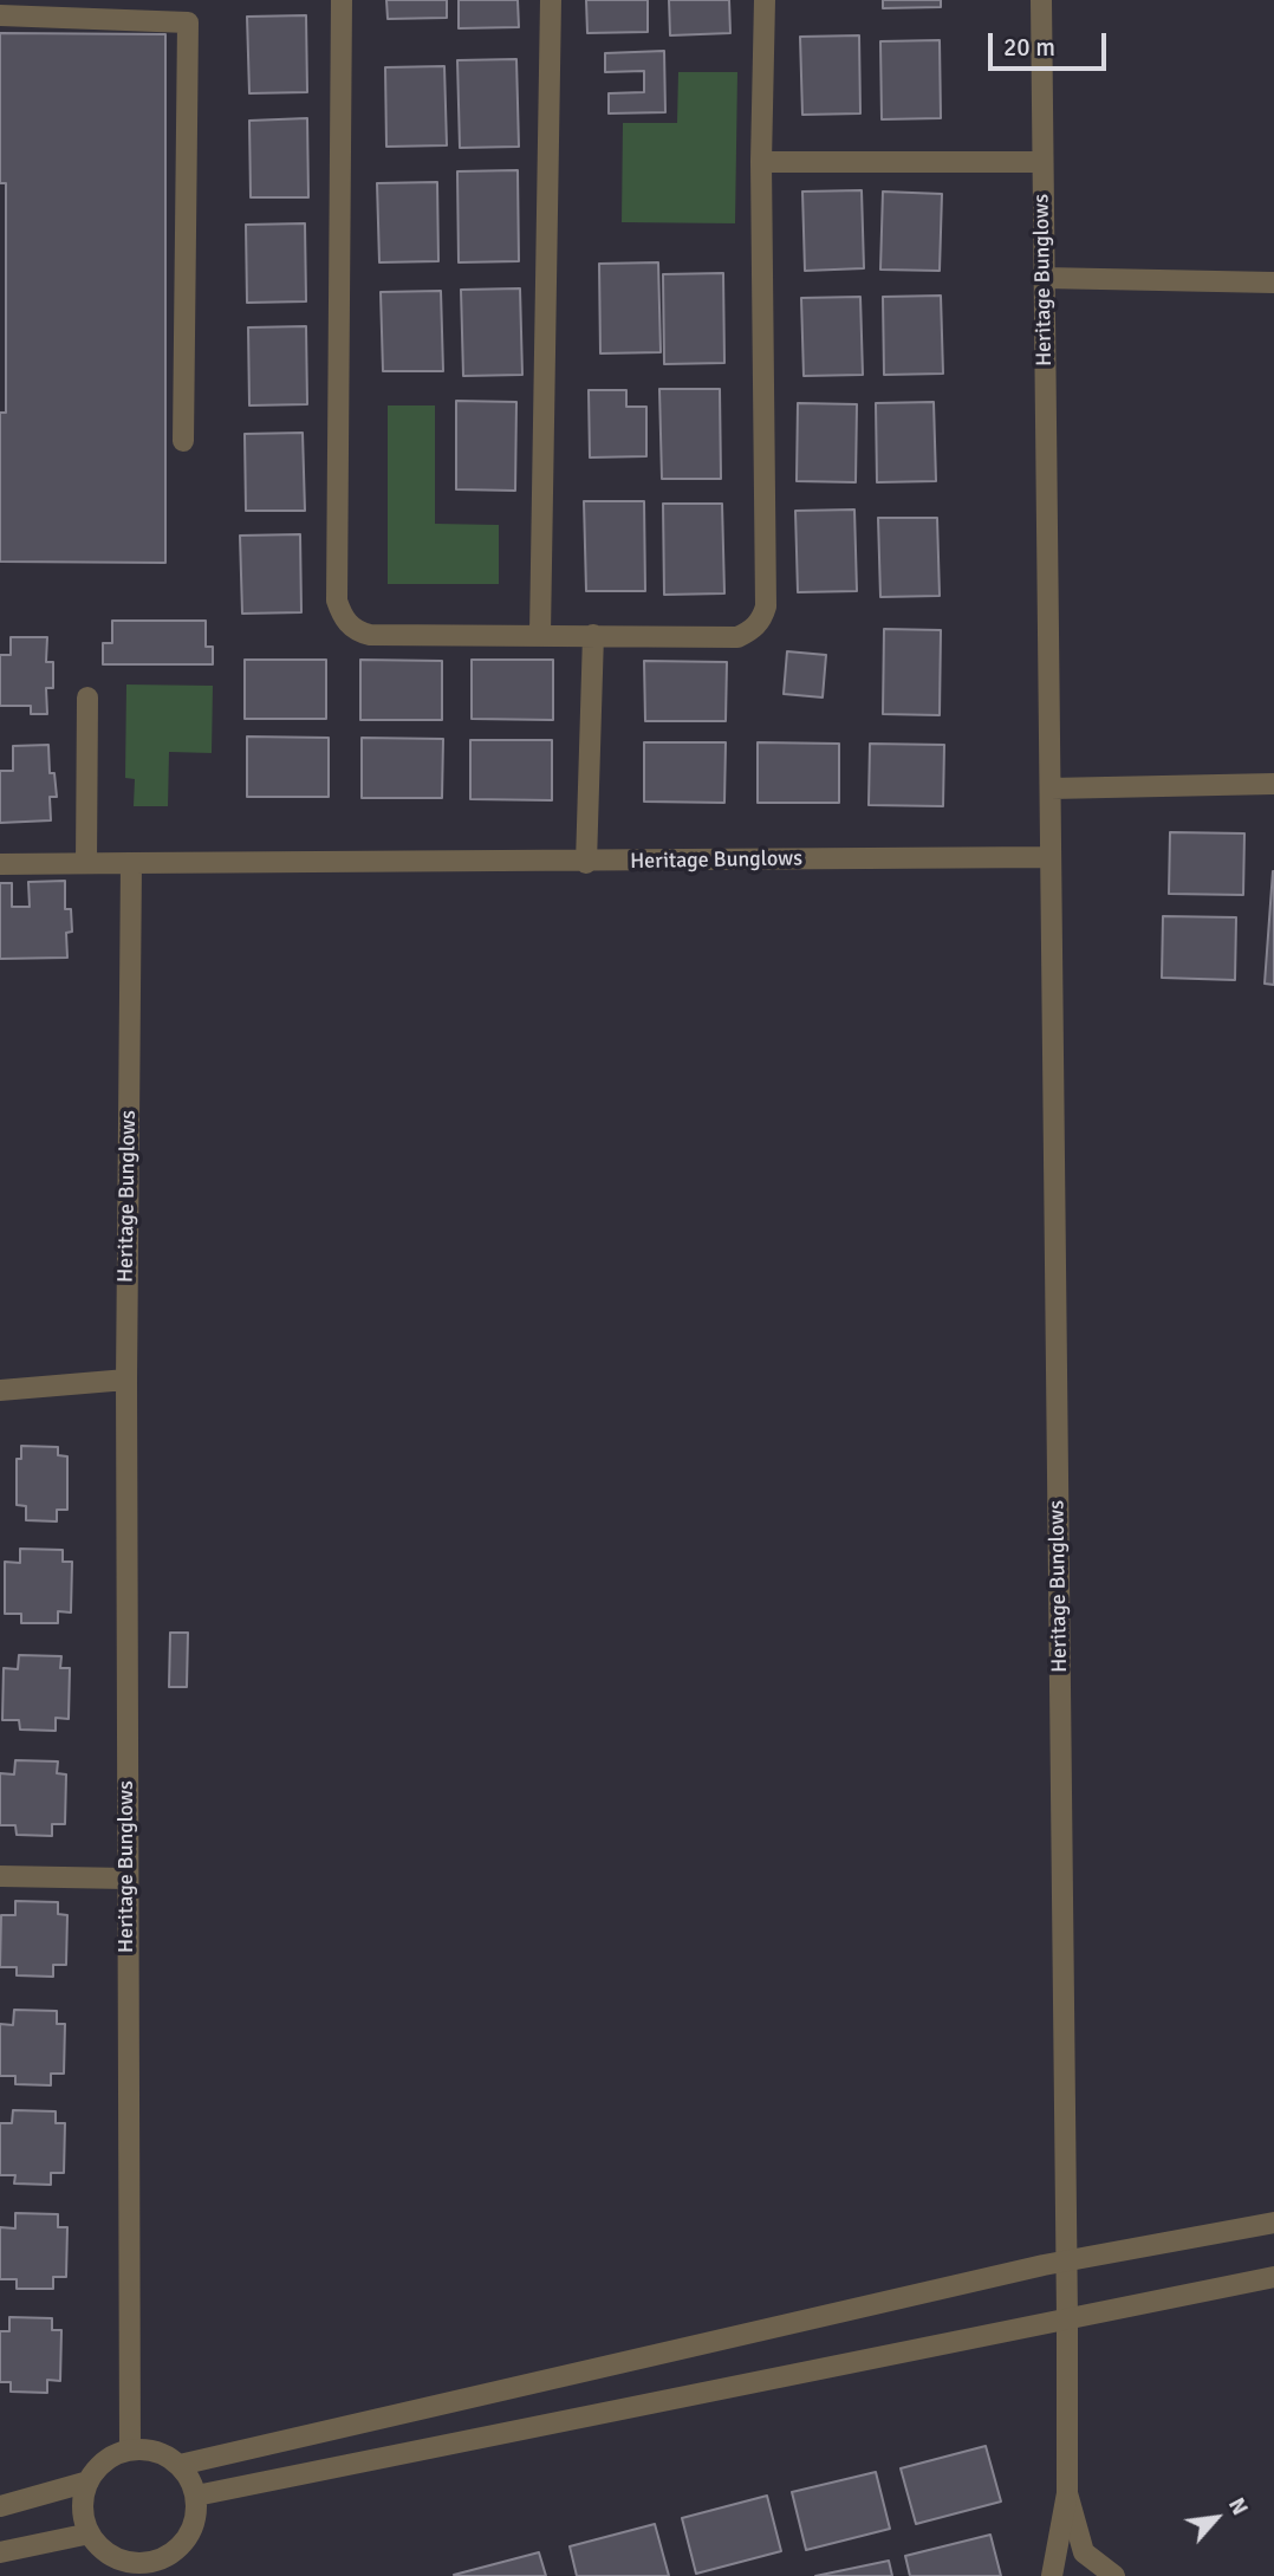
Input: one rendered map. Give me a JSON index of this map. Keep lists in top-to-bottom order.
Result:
{
  "streets": {
    "street": ["Heritage Bunglows"]
  },
  "scale_bar": "20 m",
  "north": "top right"
}
